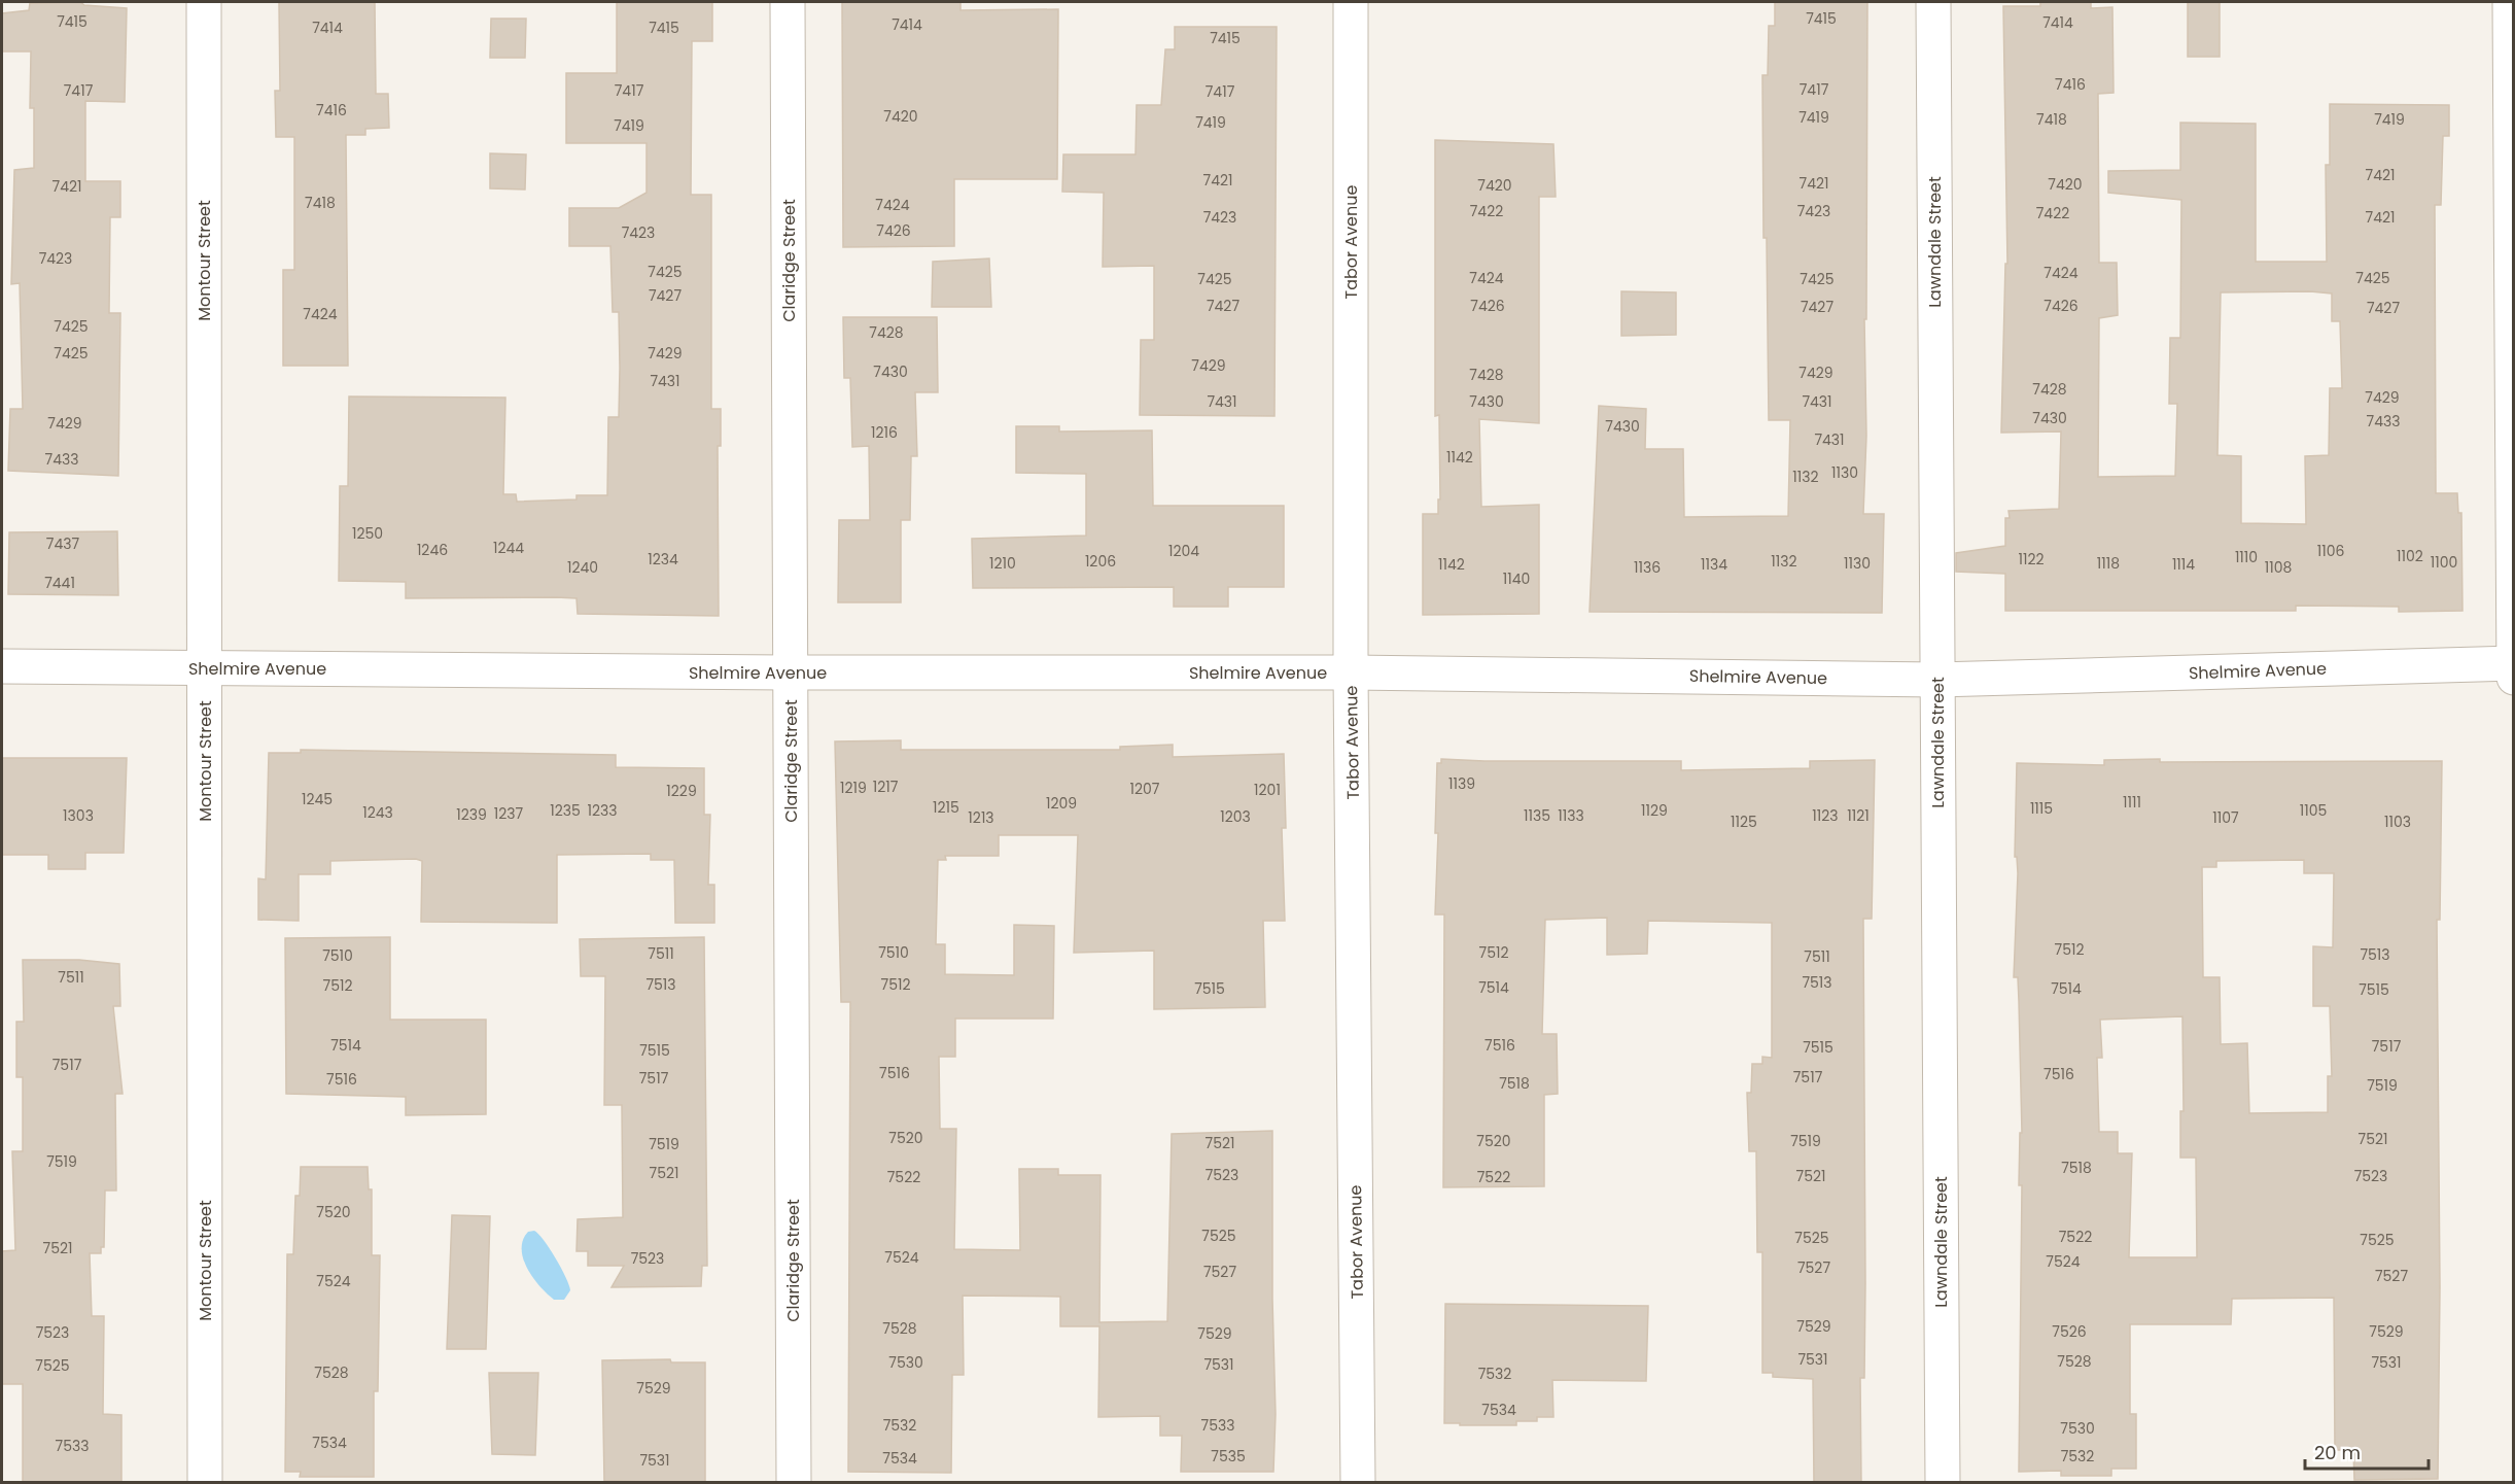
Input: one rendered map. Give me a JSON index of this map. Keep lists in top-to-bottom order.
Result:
{
  "streets": {
    "street": [
      "Tabor Avenue",
      "Lawndale Street",
      "Montour Street",
      "Claridge Street",
      "Shelmire Avenue"
    ]
  },
  "crossings": [
    ["Tabor Avenue", "Shelmire Avenue"],
    ["Lawndale Street", "Shelmire Avenue"],
    ["Montour Street", "Shelmire Avenue"],
    ["Claridge Street", "Shelmire Avenue"]
  ],
  "house_numbers": [
    "7415",
    "7415",
    "7414",
    "7414",
    "7414",
    "7415",
    "7415",
    "7416",
    "7417",
    "7417",
    "7417",
    "7417",
    "7416",
    "7420",
    "7419",
    "7418",
    "7419",
    "7419",
    "7419",
    "7421",
    "7421",
    "7421",
    "7420",
    "7420",
    "7421",
    "7418",
    "7424",
    "7422",
    "7423",
    "7422",
    "7423",
    "7421",
    "7426",
    "7423",
    "7423",
    "7425",
    "7424",
    "7424",
    "7425",
    "7425",
    "7425",
    "7427",
    "7427",
    "7426",
    "7426",
    "7427",
    "7427",
    "7424",
    "7425",
    "7428",
    "7425",
    "7429",
    "7429",
    "7430",
    "7429",
    "7428",
    "7431",
    "7428",
    "7429",
    "7431",
    "7430",
    "7431",
    "7430",
    "7433",
    "7429",
    "7430",
    "1216",
    "7431",
    "1142",
    "7433",
    "1130",
    "1132",
    "1250",
    "7437",
    "1244",
    "1246",
    "1204",
    "1106",
    "1102",
    "1110",
    "1234",
    "1122",
    "1206",
    "1132",
    "1100",
    "1210",
    "1130",
    "1118",
    "1142",
    "1134",
    "1114",
    "1240",
    "1136",
    "1108",
    "1140",
    "7441",
    "1139",
    "1217",
    "1219",
    "1207",
    "1201",
    "1229",
    "1245",
    "1111",
    "1209",
    "1215",
    "1115",
    "1235",
    "1233",
    "1129",
    "1105",
    "1243",
    "1237",
    "1239",
    "1303",
    "1135",
    "1133",
    "1123",
    "1121",
    "1203",
    "1213",
    "1107",
    "1125",
    "1103",
    "7512",
    "7510",
    "7512",
    "7511",
    "7513",
    "7510",
    "7511",
    "7511",
    "7513",
    "7513",
    "7512",
    "7512",
    "7514",
    "7515",
    "7514",
    "7515",
    "7514",
    "7516",
    "7517",
    "7515",
    "7515",
    "7517",
    "7516",
    "7516",
    "7517",
    "7517",
    "7516",
    "7518",
    "7519",
    "7520",
    "7521",
    "7520",
    "7519",
    "7521",
    "7519",
    "7519",
    "7518",
    "7521",
    "7523",
    "7521",
    "7523",
    "7522",
    "7522",
    "7520",
    "7525",
    "7522",
    "7525",
    "7525",
    "7521",
    "7524",
    "7523",
    "7524",
    "7527",
    "7527",
    "7527",
    "7524",
    "7529",
    "7528",
    "7526",
    "7529",
    "7523",
    "7529",
    "7531",
    "7528",
    "7530",
    "7531",
    "7531",
    "7525",
    "7528",
    "7532",
    "7529",
    "7534",
    "7532",
    "7533",
    "7530",
    "7534",
    "7533",
    "7535",
    "7532",
    "7534",
    "7531"
  ],
  "scale_bar": "20 m"
}
